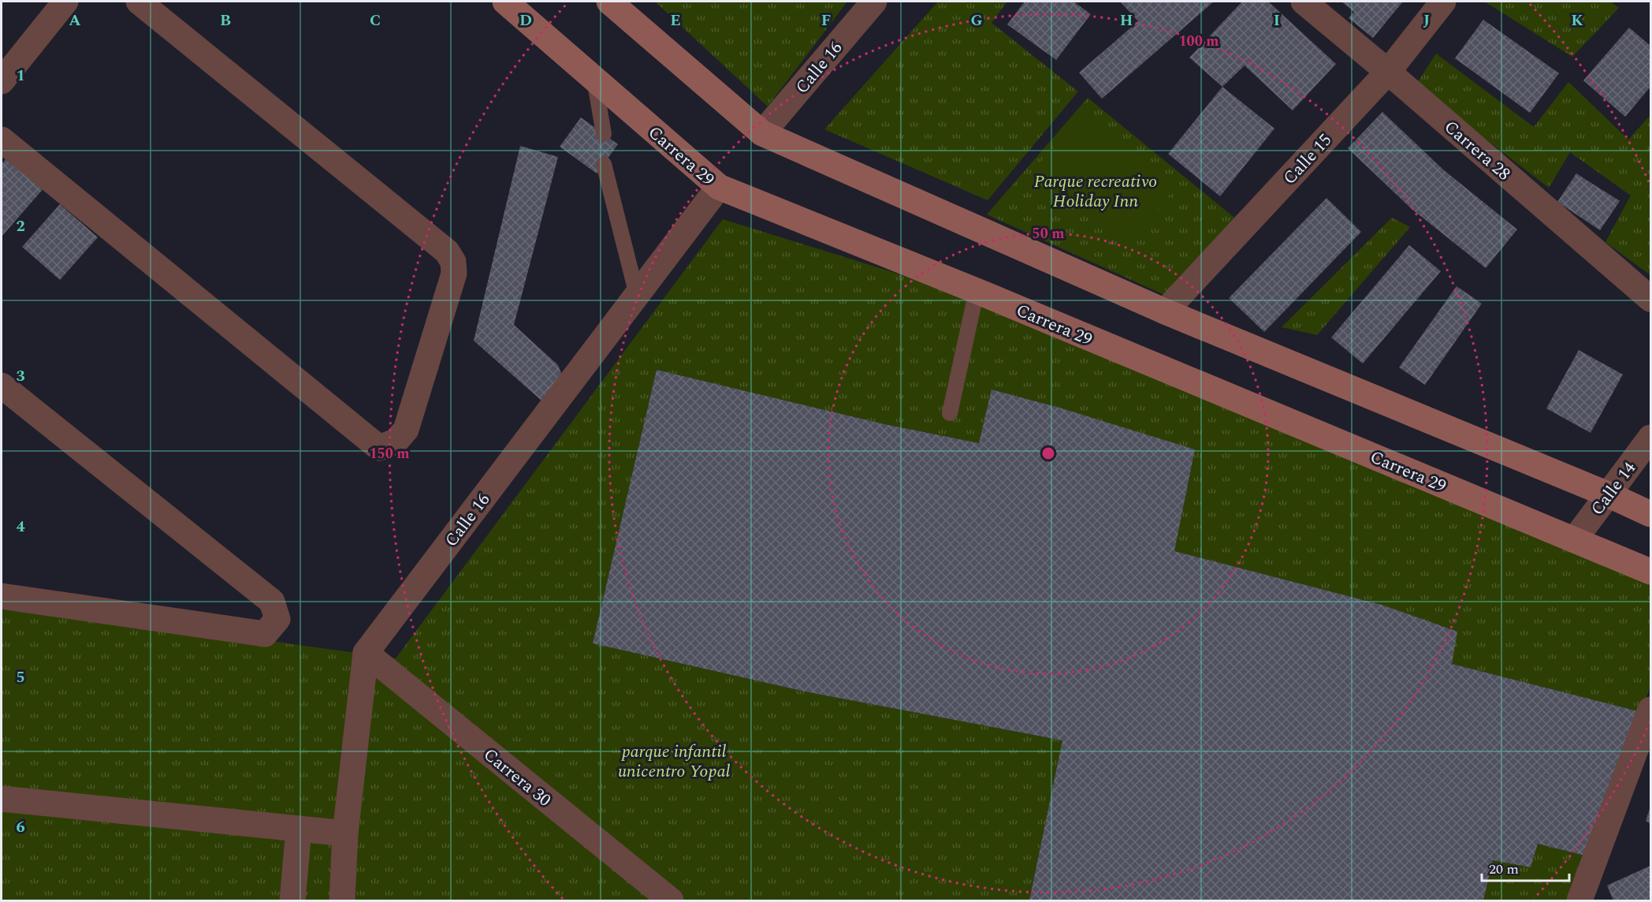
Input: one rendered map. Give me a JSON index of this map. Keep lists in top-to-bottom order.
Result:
{
  "streets": {
    "main road": ["Carrera 29"],
    "street": [
      "Calle 16",
      "Carrera 28",
      "Calle 15",
      "Calle 14",
      "Carrera 30"
    ]
  },
  "crossings": [
    ["Calle 16", "Carrera 29"],
    ["Calle 16", "Carrera 30"],
    ["Carrera 28", "Calle 15"],
    ["Carrera 29", "Calle 14"]
  ],
  "parks": ["Parque recreativo Holiday Inn", "parque infantil unicentro Yopal"],
  "scale_bar": "20 m",
  "grid": {
    "columns": [
      "A",
      "B",
      "C",
      "D",
      "E",
      "F",
      "G",
      "H",
      "I",
      "J",
      "K"
    ],
    "rows": [
      "1",
      "2",
      "3",
      "4",
      "5",
      "6"
    ]
  },
  "rings": ["100 m", "50 m", "150 m"]
}
